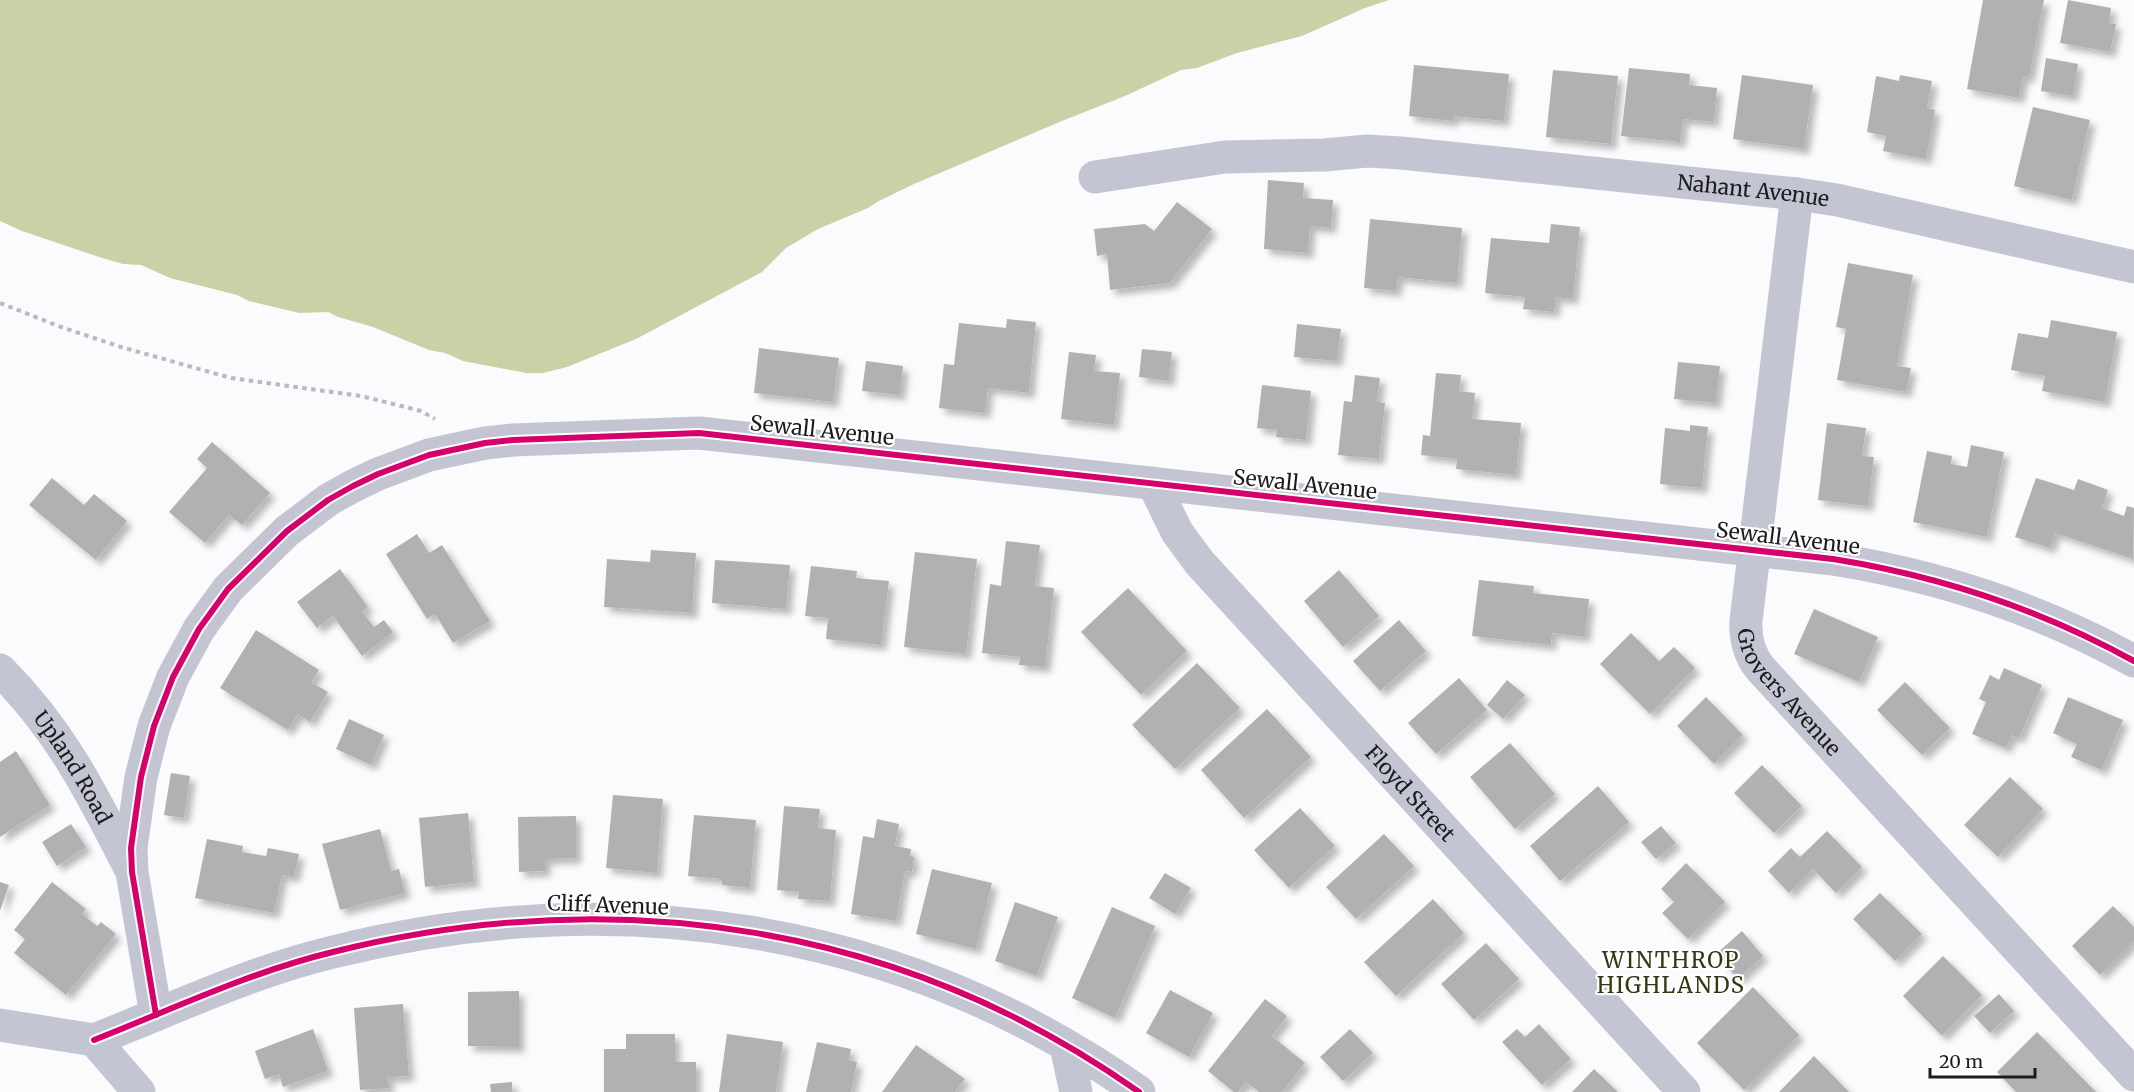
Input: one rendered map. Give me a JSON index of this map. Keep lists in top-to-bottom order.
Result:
{
  "streets": {
    "street": [
      "Nahant Avenue",
      "Sewall Avenue",
      "Grovers Avenue",
      "Upland Road",
      "Floyd Street",
      "Cliff Avenue"
    ]
  },
  "crossings": [
    ["Nahant Avenue", "Grovers Avenue"],
    ["Sewall Avenue", "Grovers Avenue"],
    ["Sewall Avenue", "Upland Road"],
    ["Sewall Avenue", "Floyd Street"]
  ],
  "districts": ["WINTHROP HIGHLANDS"],
  "scale_bar": "20 m"
}
